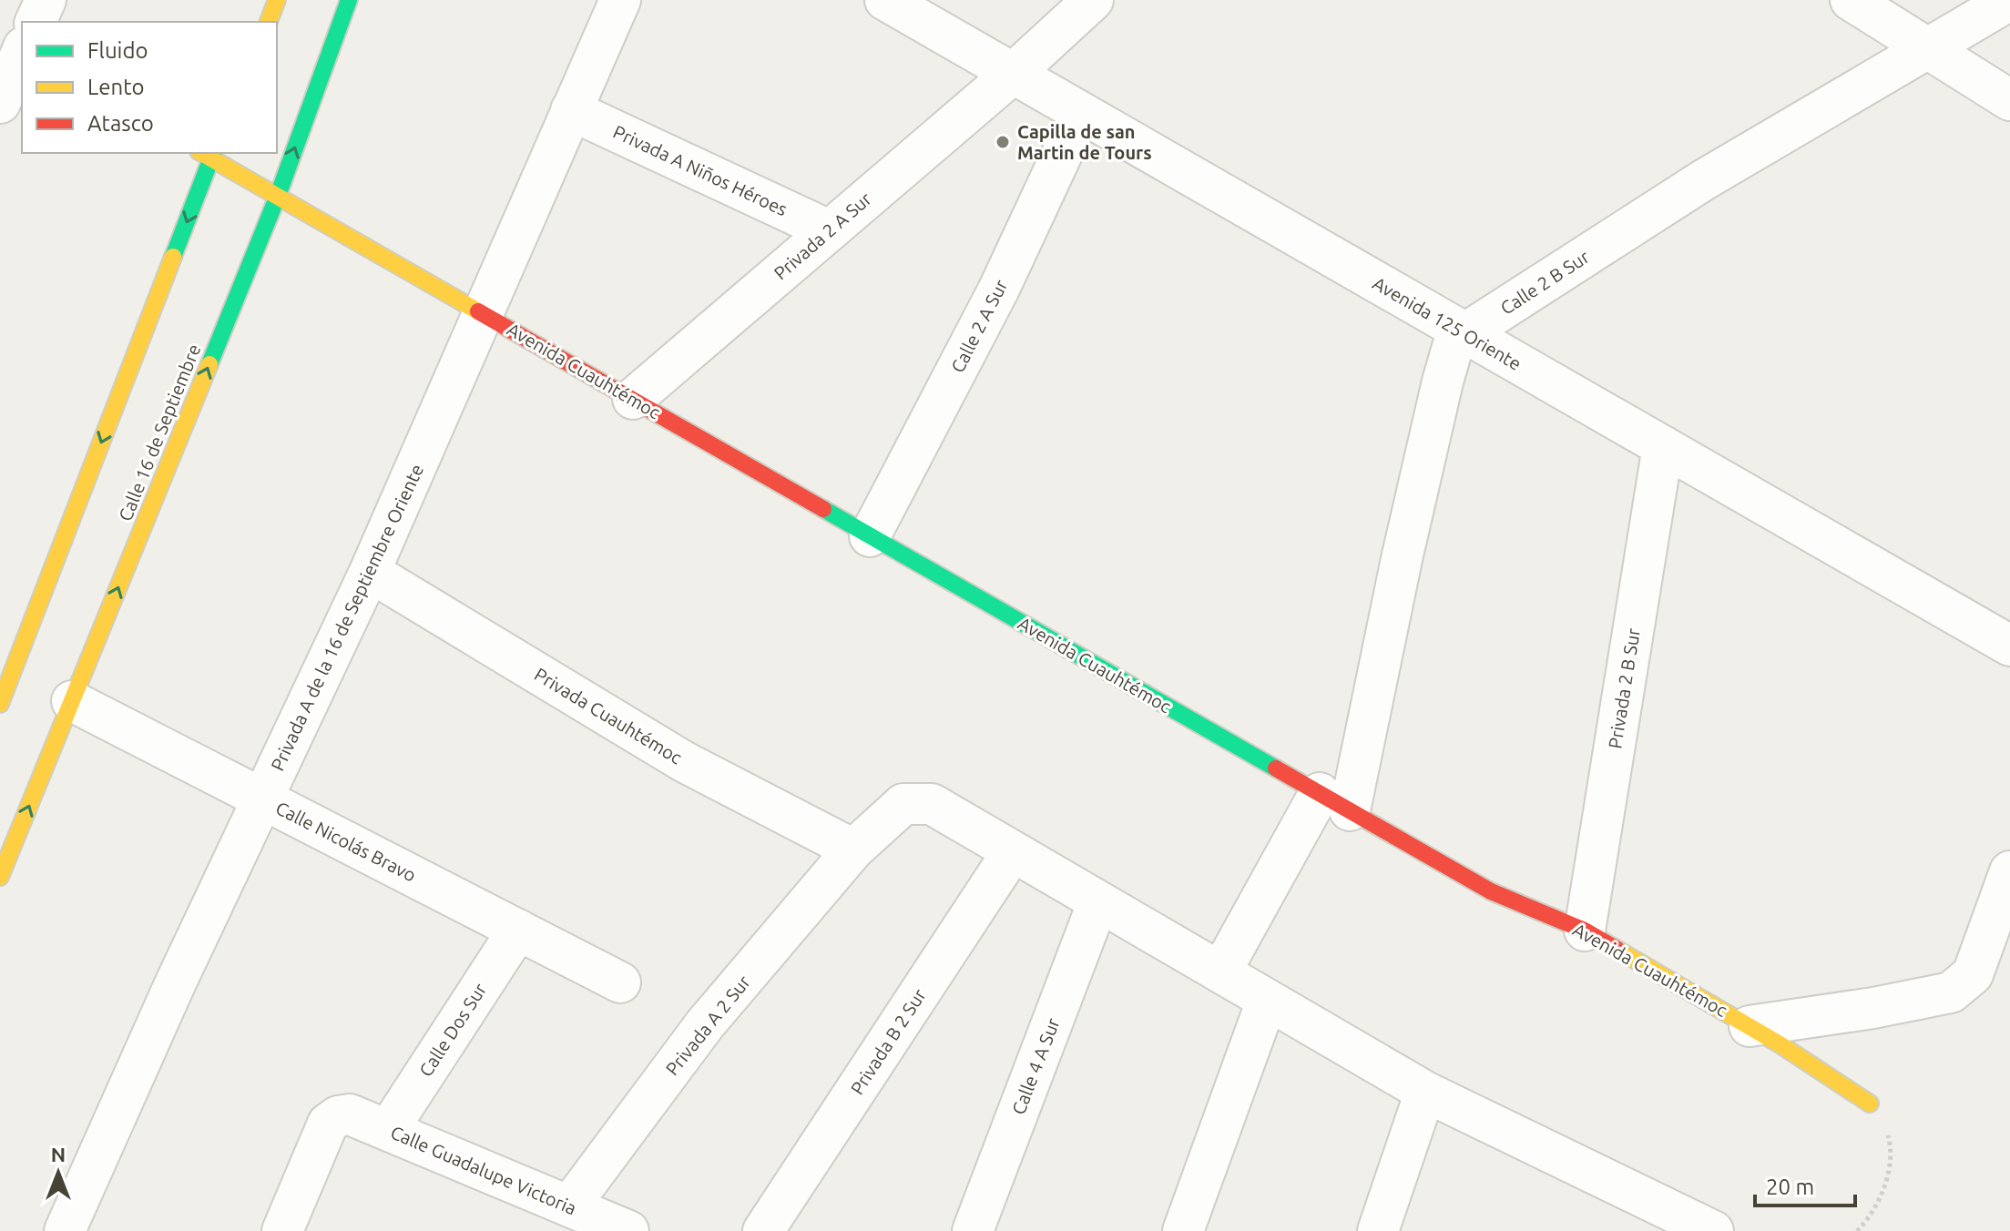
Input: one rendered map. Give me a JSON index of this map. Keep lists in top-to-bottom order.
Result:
{
  "streets": {
    "street": [
      "Privada A Niños Héroes",
      "Privada 2 A Sur",
      "Calle 2 B Sur",
      "Avenida 125 Oriente",
      "Calle 2 A Sur",
      "Avenida Cuauhtémoc",
      "Calle 16 de Septiembre",
      "Privada A de la 16 de Septiembre Oriente",
      "Privada 2 B Sur",
      "Privada Cuauhtémoc",
      "Calle Nicolás Bravo",
      "Privada A 2 Sur",
      "Calle Dos Sur",
      "Privada B 2 Sur",
      "Calle 4 A Sur",
      "Calle Guadalupe Victoria"
    ]
  },
  "crossings": [
    ["Privada A Niños Héroes", "Privada 2 A Sur"],
    ["Privada A Niños Héroes", "Privada A de la 16 de Septiembre Oriente"],
    ["Privada 2 A Sur", "Avenida 125 Oriente"],
    ["Privada 2 A Sur", "Avenida Cuauhtémoc"],
    ["Calle 2 B Sur", "Avenida 125 Oriente"],
    ["Calle 2 B Sur", "Avenida Cuauhtémoc"],
    ["Avenida 125 Oriente", "Calle 2 A Sur"],
    ["Avenida 125 Oriente", "Privada 2 B Sur"],
    ["Calle 2 A Sur", "Avenida Cuauhtémoc"],
    ["Avenida Cuauhtémoc", "Calle 16 de Septiembre"],
    ["Avenida Cuauhtémoc", "Privada A de la 16 de Septiembre Oriente"],
    ["Avenida Cuauhtémoc", "Privada 2 B Sur"],
    ["Calle 16 de Septiembre", "Calle Nicolás Bravo"],
    ["Privada A de la 16 de Septiembre Oriente", "Privada Cuauhtémoc"],
    ["Privada A de la 16 de Septiembre Oriente", "Calle Nicolás Bravo"],
    ["Privada Cuauhtémoc", "Privada A 2 Sur"],
    ["Calle Nicolás Bravo", "Calle Dos Sur"],
    ["Privada A 2 Sur", "Calle Guadalupe Victoria"],
    ["Calle Dos Sur", "Calle Guadalupe Victoria"]
  ],
  "places": ["Capilla de san Martin de Tours"],
  "legend": ["Fluido", "Lento", "Atasco"],
  "scale_bar": "20 m",
  "north": "top"
}
